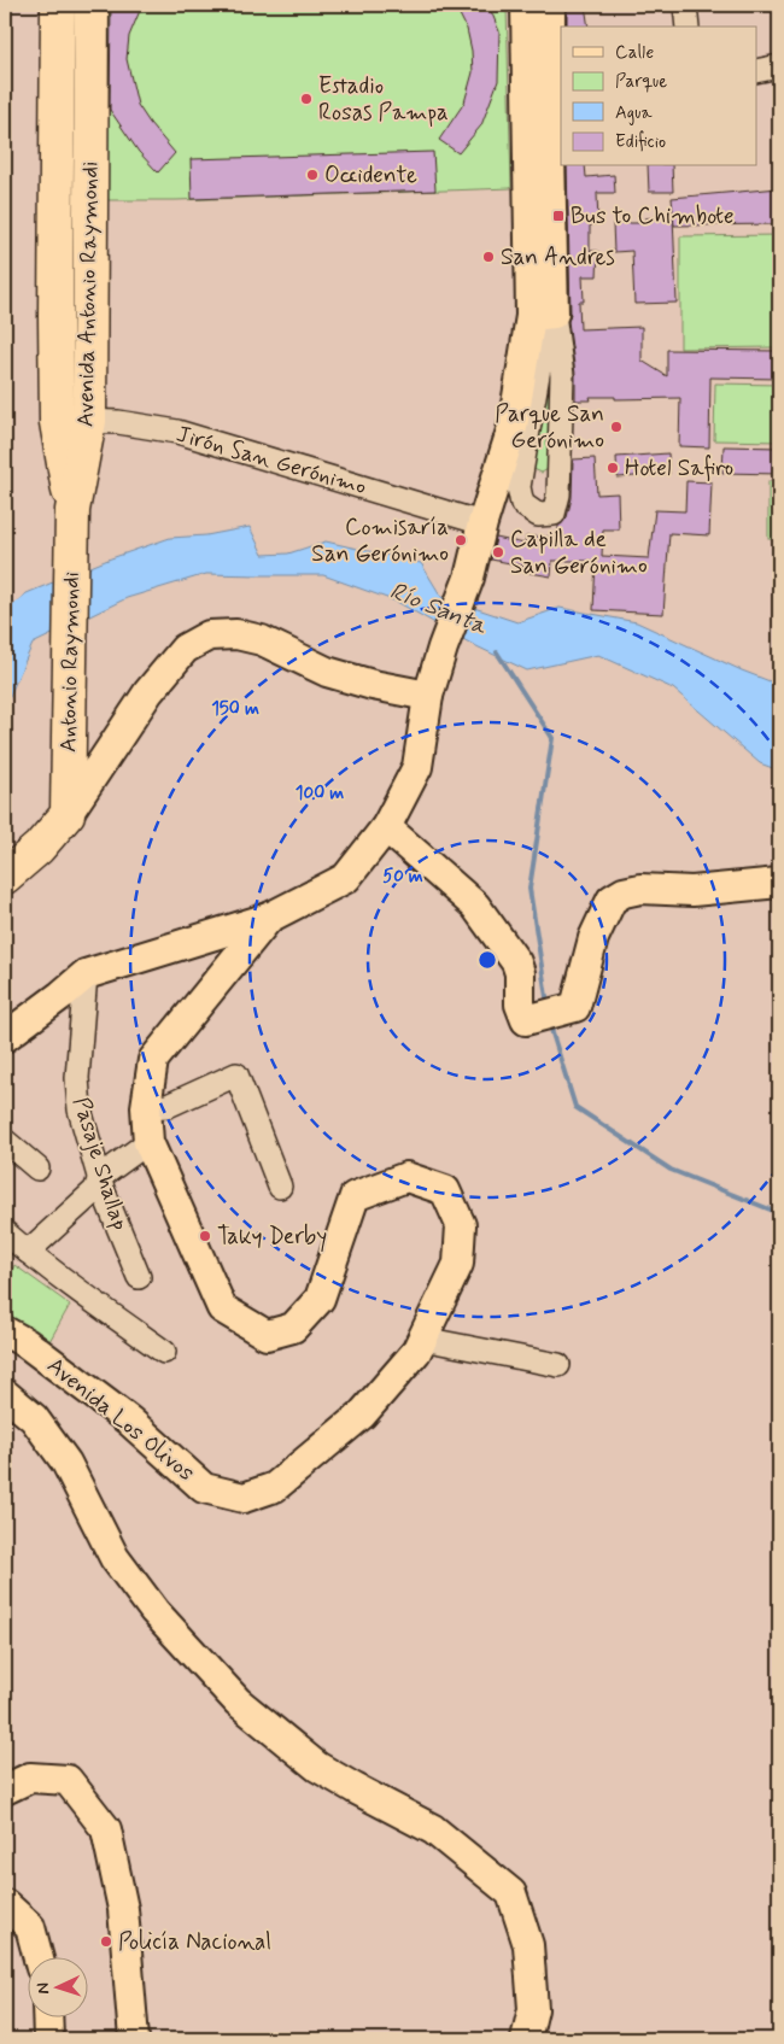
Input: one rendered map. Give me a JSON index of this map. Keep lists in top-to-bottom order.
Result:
{
  "streets": {
    "highway": ["Avenida Antonio Raymondi", "Antonio Raymondi"],
    "main road": ["Avenida Los Olivos"],
    "street": ["Jirón San Gerónimo", "Pasaje Shallap"]
  },
  "crossings": [
    ["Avenida Antonio Raymondi", "Jirón San Gerónimo"],
    ["Avenida Antonio Raymondi", "Antonio Raymondi"],
    ["Jirón San Gerónimo", "Avenida Los Olivos"]
  ],
  "water": ["Río Santa"],
  "places": {
    "other": [
      "Estadio Rosas Pampa",
      "Occidente",
      "San Andres",
      "Parque San Gerónimo",
      "Hotel Safiro",
      "Comisaría San Gerónimo",
      "Capilla de San Gerónimo",
      "Taky Derby",
      "Policía Nacional"
    ],
    "transit": ["Bus to Chimbote"]
  },
  "legend": [
    "Calle",
    "Parque",
    "Agua",
    "Edificio"
  ],
  "north": "left",
  "rings": ["150 m", "100 m", "50 m"]
}
